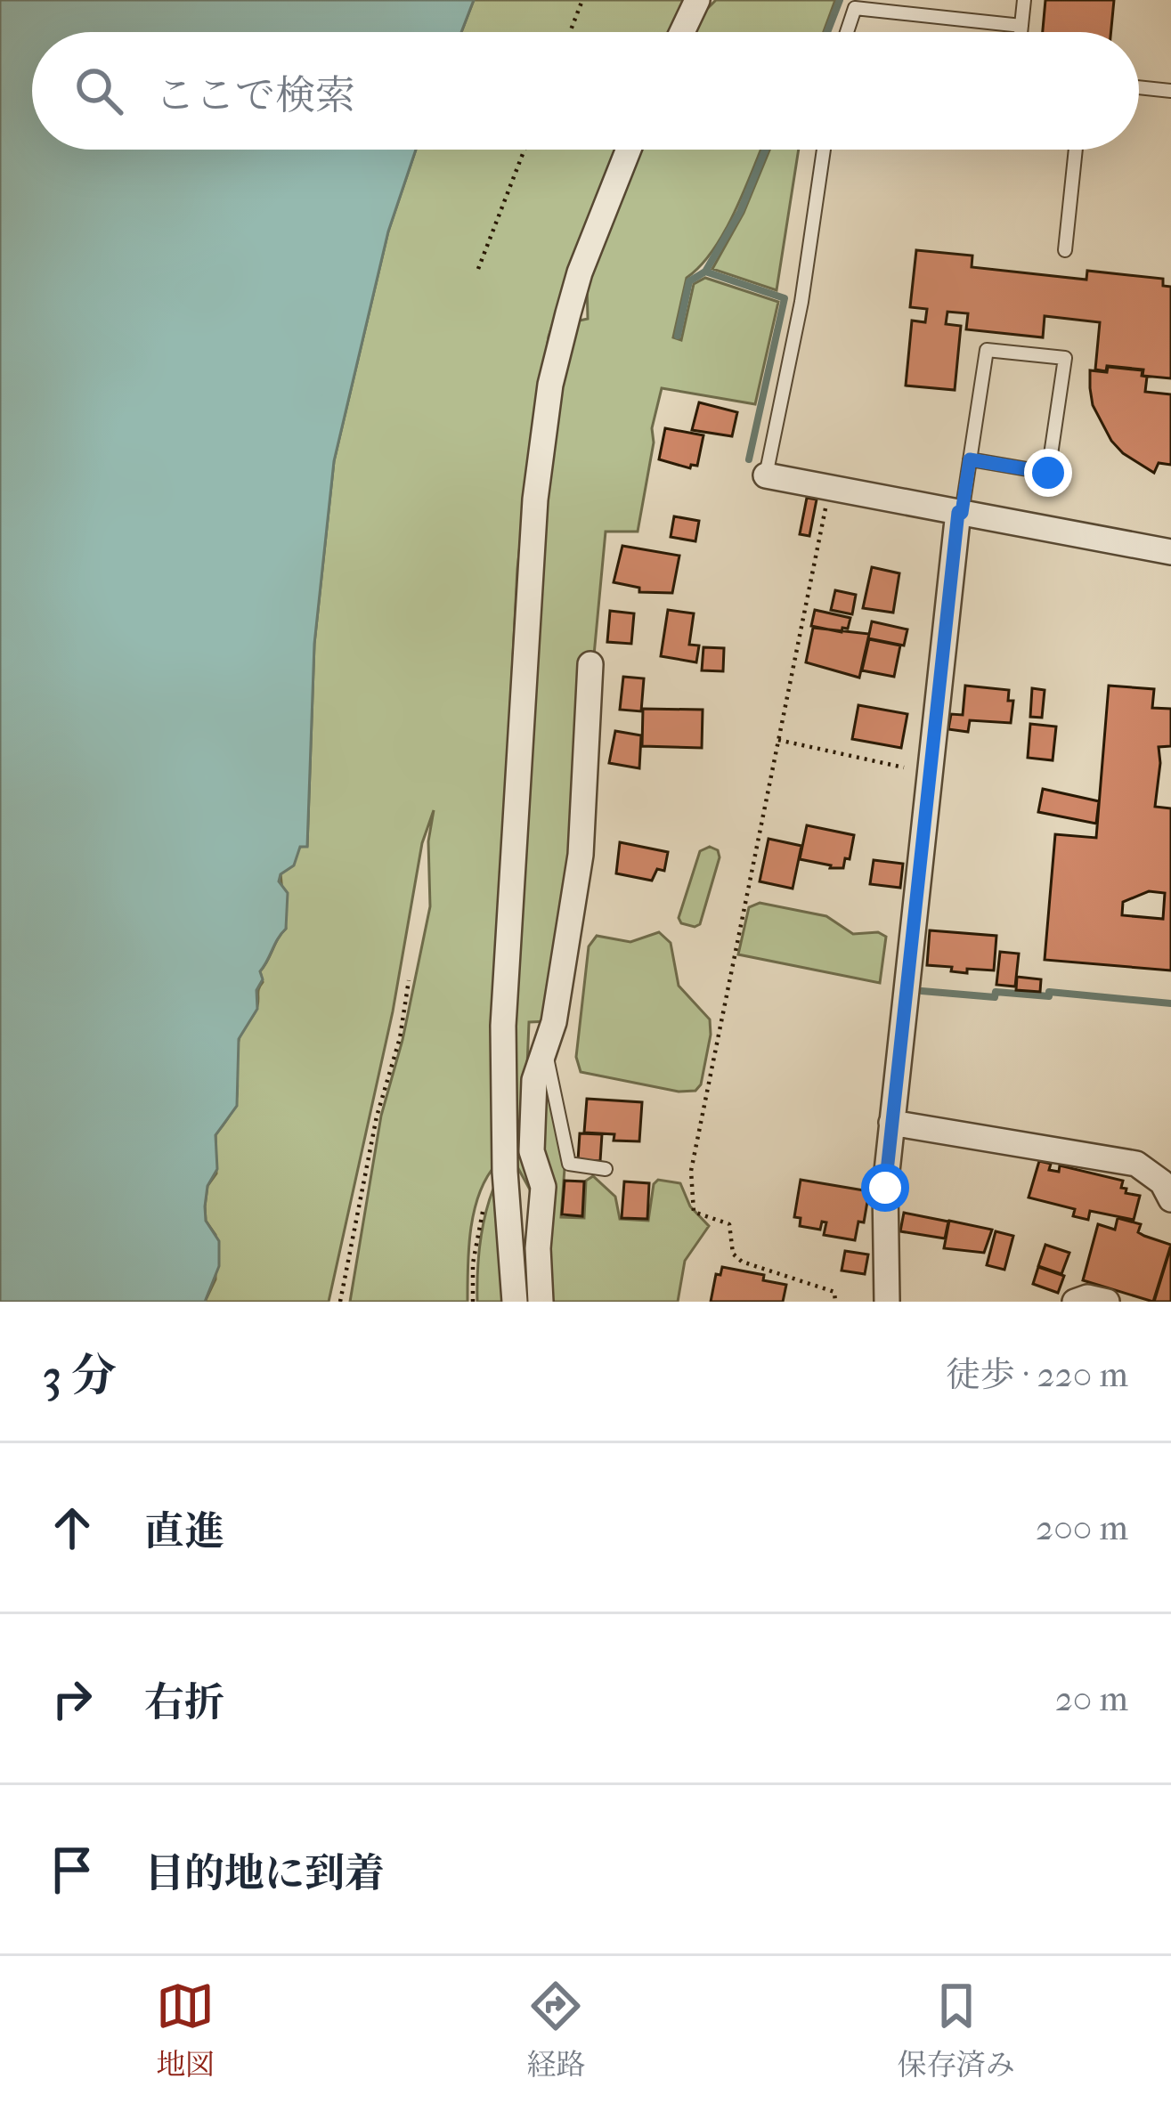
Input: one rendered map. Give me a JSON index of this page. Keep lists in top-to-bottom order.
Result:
{
  "page": {
    "search": "ここで検索",
    "heading": ["3 分", "徒歩 · 220 m"],
    "list": [
      ["直進", "200 m"],
      ["右折", "20 m"],
      "目的地に到着"
    ],
    "nav": ["地図", "経路", "保存済み"]
  }
}
